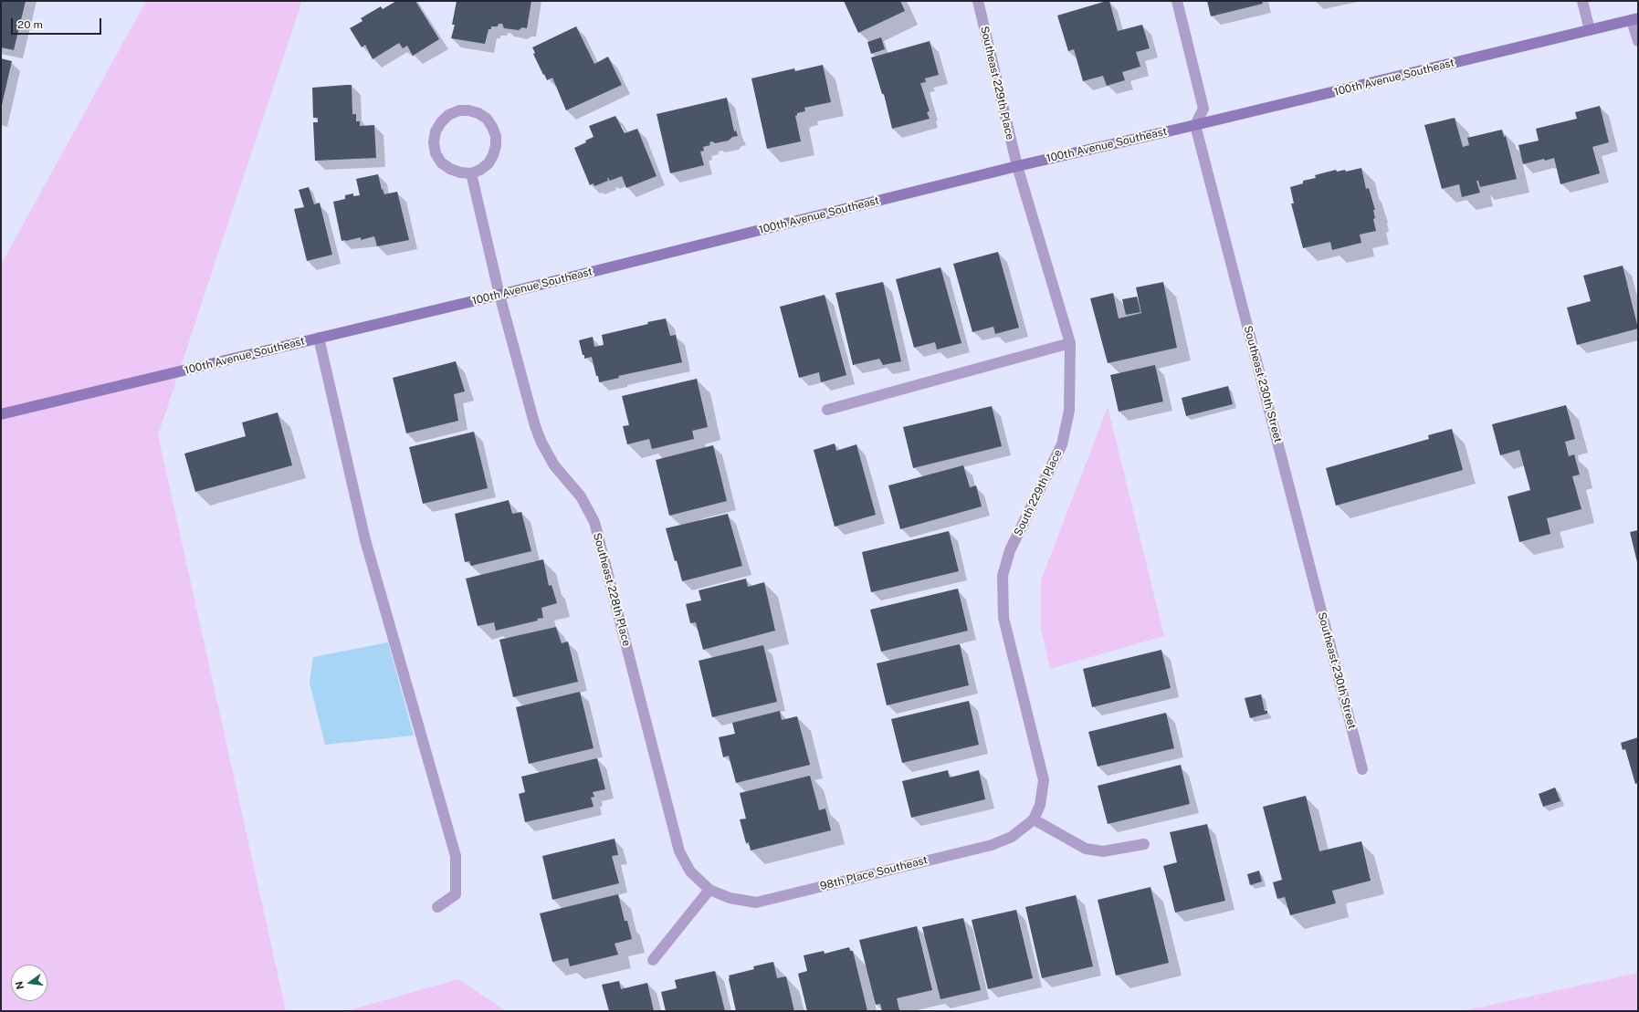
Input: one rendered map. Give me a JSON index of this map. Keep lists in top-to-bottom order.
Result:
{
  "streets": {
    "street": [
      "100th Avenue Southeast",
      "Southeast 229th Place",
      "Southeast 230th Street",
      "South 229th Place",
      "Southeast 228th Place",
      "98th Place Southeast"
    ]
  },
  "crossings": [
    ["100th Avenue Southeast", "Southeast 229th Place"],
    ["100th Avenue Southeast", "Southeast 230th Street"],
    ["100th Avenue Southeast", "South 229th Place"],
    ["100th Avenue Southeast", "Southeast 228th Place"],
    ["Southeast 229th Place", "South 229th Place"],
    ["South 229th Place", "98th Place Southeast"],
    ["Southeast 228th Place", "98th Place Southeast"]
  ],
  "scale_bar": "20 m",
  "north": "left"
}
